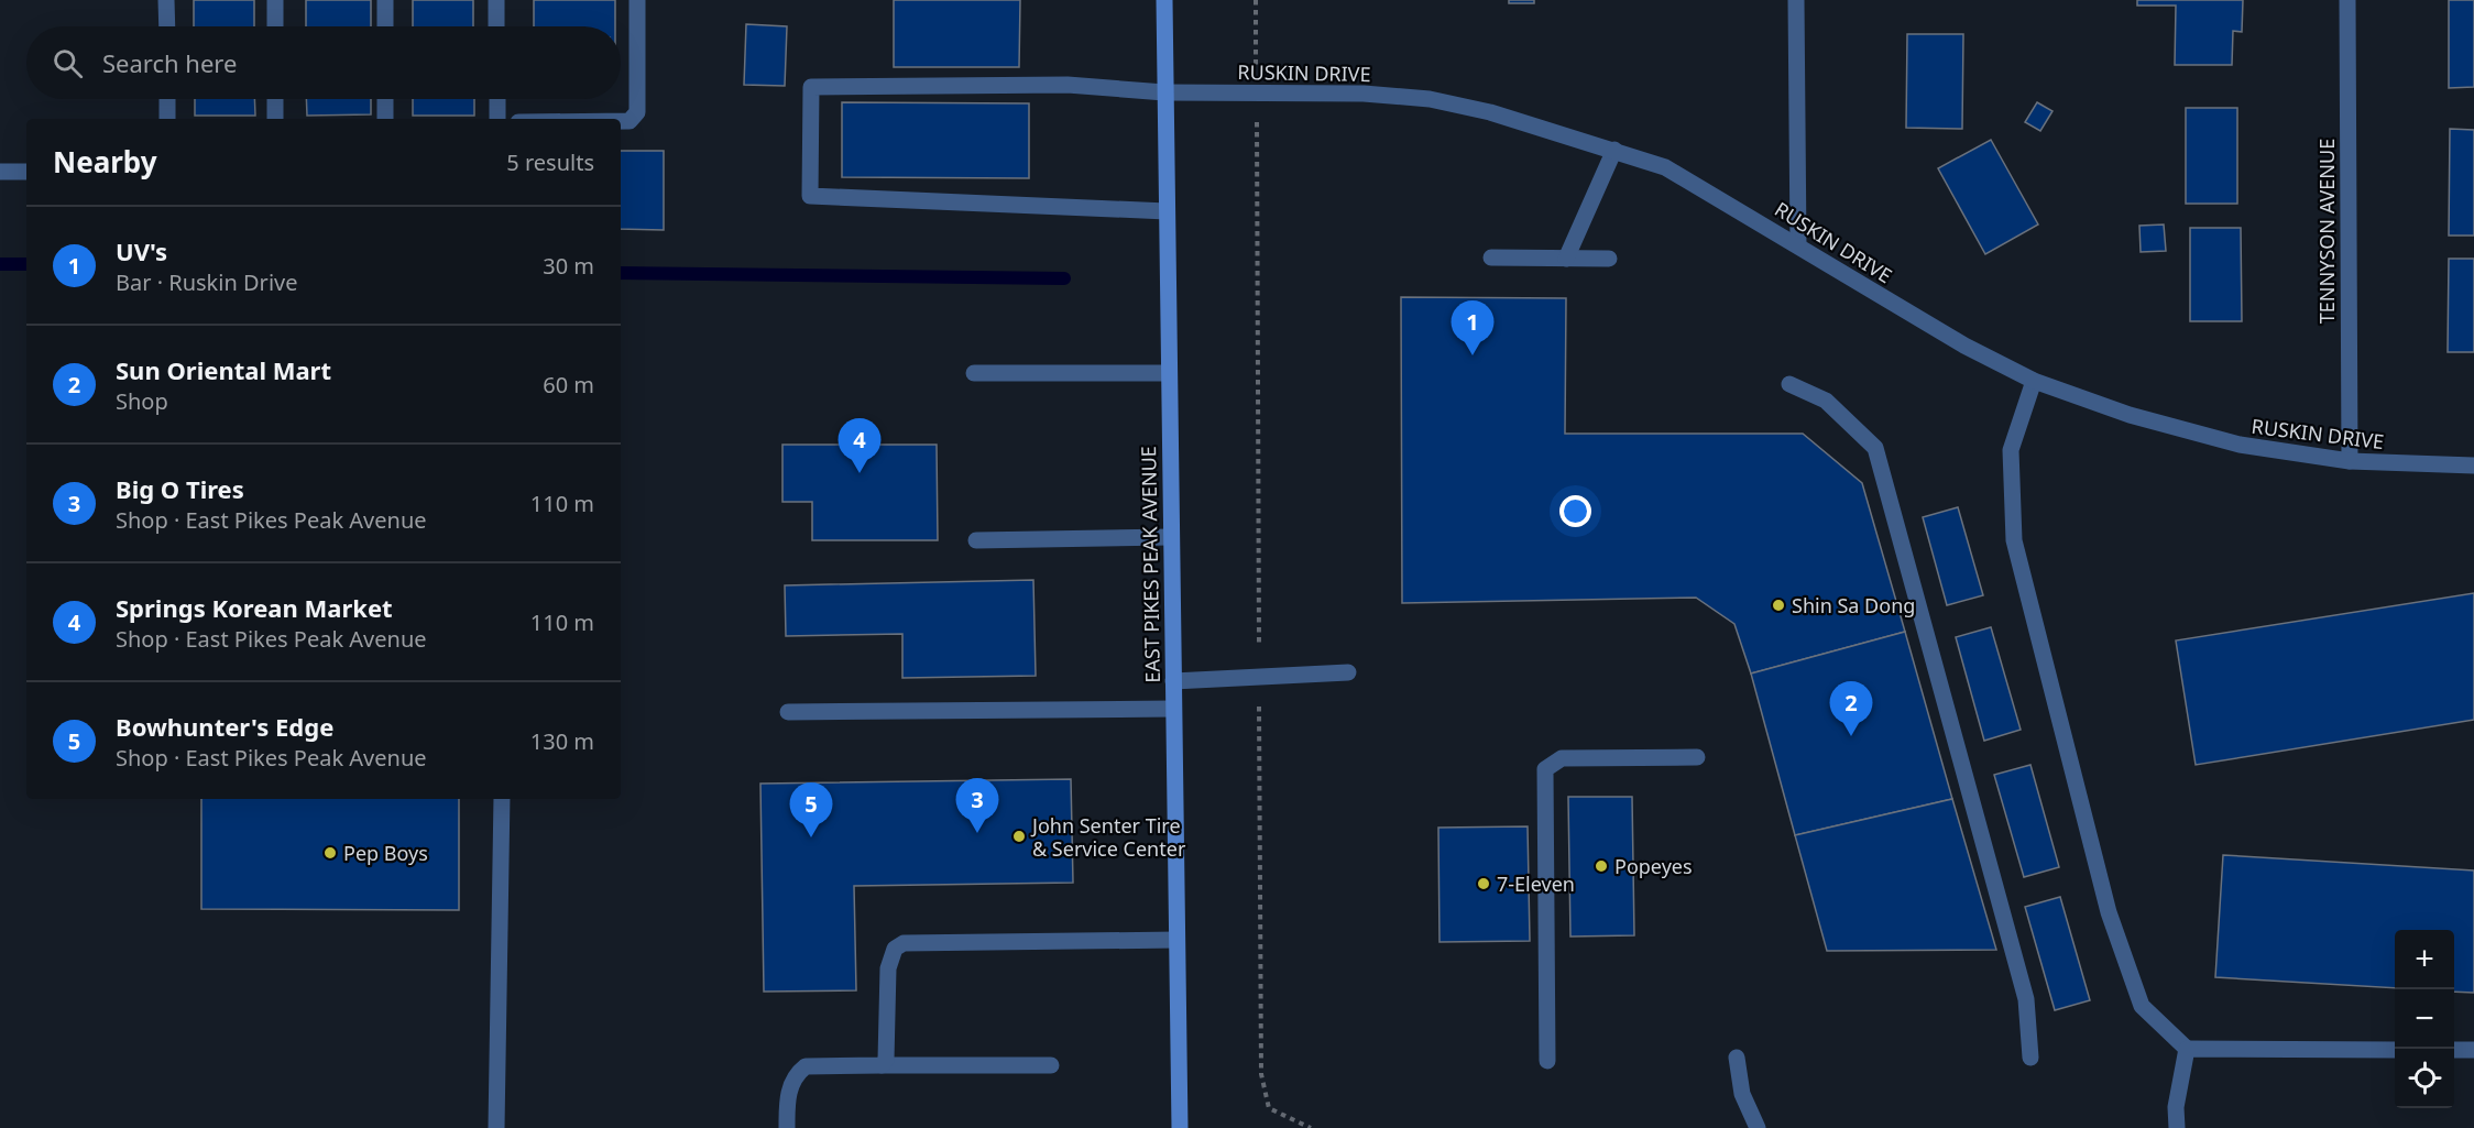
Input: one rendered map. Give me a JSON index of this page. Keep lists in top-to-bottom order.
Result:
{
  "streets": {
    "main road": ["EAST PIKES PEAK AVENUE"],
    "street": ["RUSKIN DRIVE", "TENNYSON AVENUE"]
  },
  "crossings": [
    ["RUSKIN DRIVE", "TENNYSON AVENUE"],
    ["RUSKIN DRIVE", "EAST PIKES PEAK AVENUE"]
  ],
  "places": [
    "Shin Sa Dong",
    "John Senter Tire & Service Center",
    "Pep Boys",
    "Popeyes",
    "7-Eleven"
  ],
  "page": {
    "search": "Search here",
    "heading": ["Nearby", "5 results"],
    "list": [
      {
        "mark": "1",
        "name": "UV's",
        "note": "Bar · Ruskin Drive",
        "value": "30 m"
      },
      {
        "mark": "2",
        "name": "Sun Oriental Mart",
        "note": "Shop",
        "value": "60 m"
      },
      {
        "mark": "3",
        "name": "Big O Tires",
        "note": "Shop · East Pikes Peak Avenue",
        "value": "110 m"
      },
      {
        "mark": "4",
        "name": "Springs Korean Market",
        "note": "Shop · East Pikes Peak Avenue",
        "value": "110 m"
      },
      {
        "mark": "5",
        "name": "Bowhunter's Edge",
        "note": "Shop · East Pikes Peak Avenue",
        "value": "130 m"
      }
    ],
    "pins": [
      "1",
      "4",
      "2",
      "3",
      "5"
    ],
    "map_buttons": ["+", "−"]
  }
}
